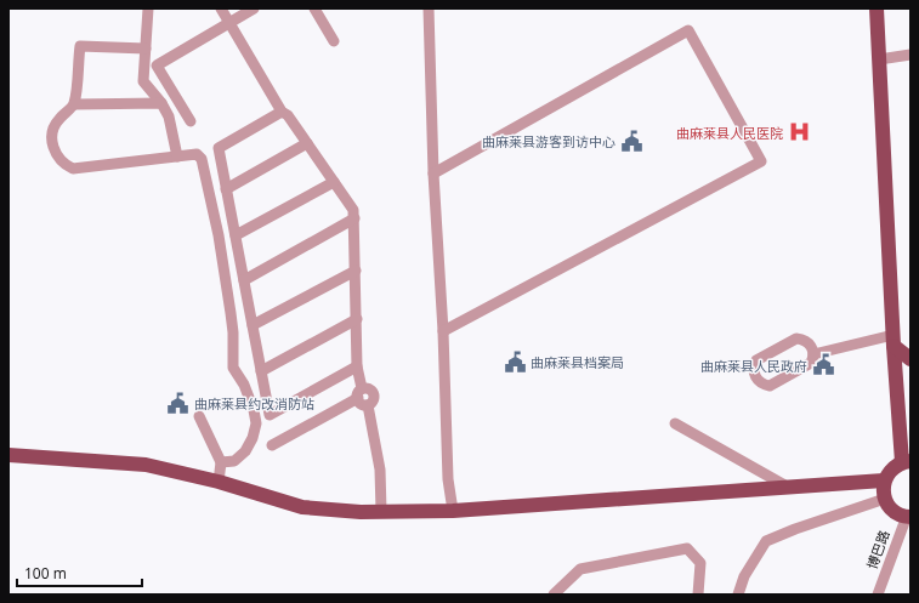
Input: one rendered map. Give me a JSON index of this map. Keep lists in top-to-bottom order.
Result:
{
  "streets": {
    "street": ["博巴路"]
  },
  "places": {
    "hospital": ["曲麻莱县人民医院"],
    "public building": [
      "曲麻莱县游客到访中心",
      "曲麻莱县档案局",
      "曲麻莱县人民政府",
      "曲麻莱县约改消防站"
    ]
  },
  "scale_bar": "100 m"
}
